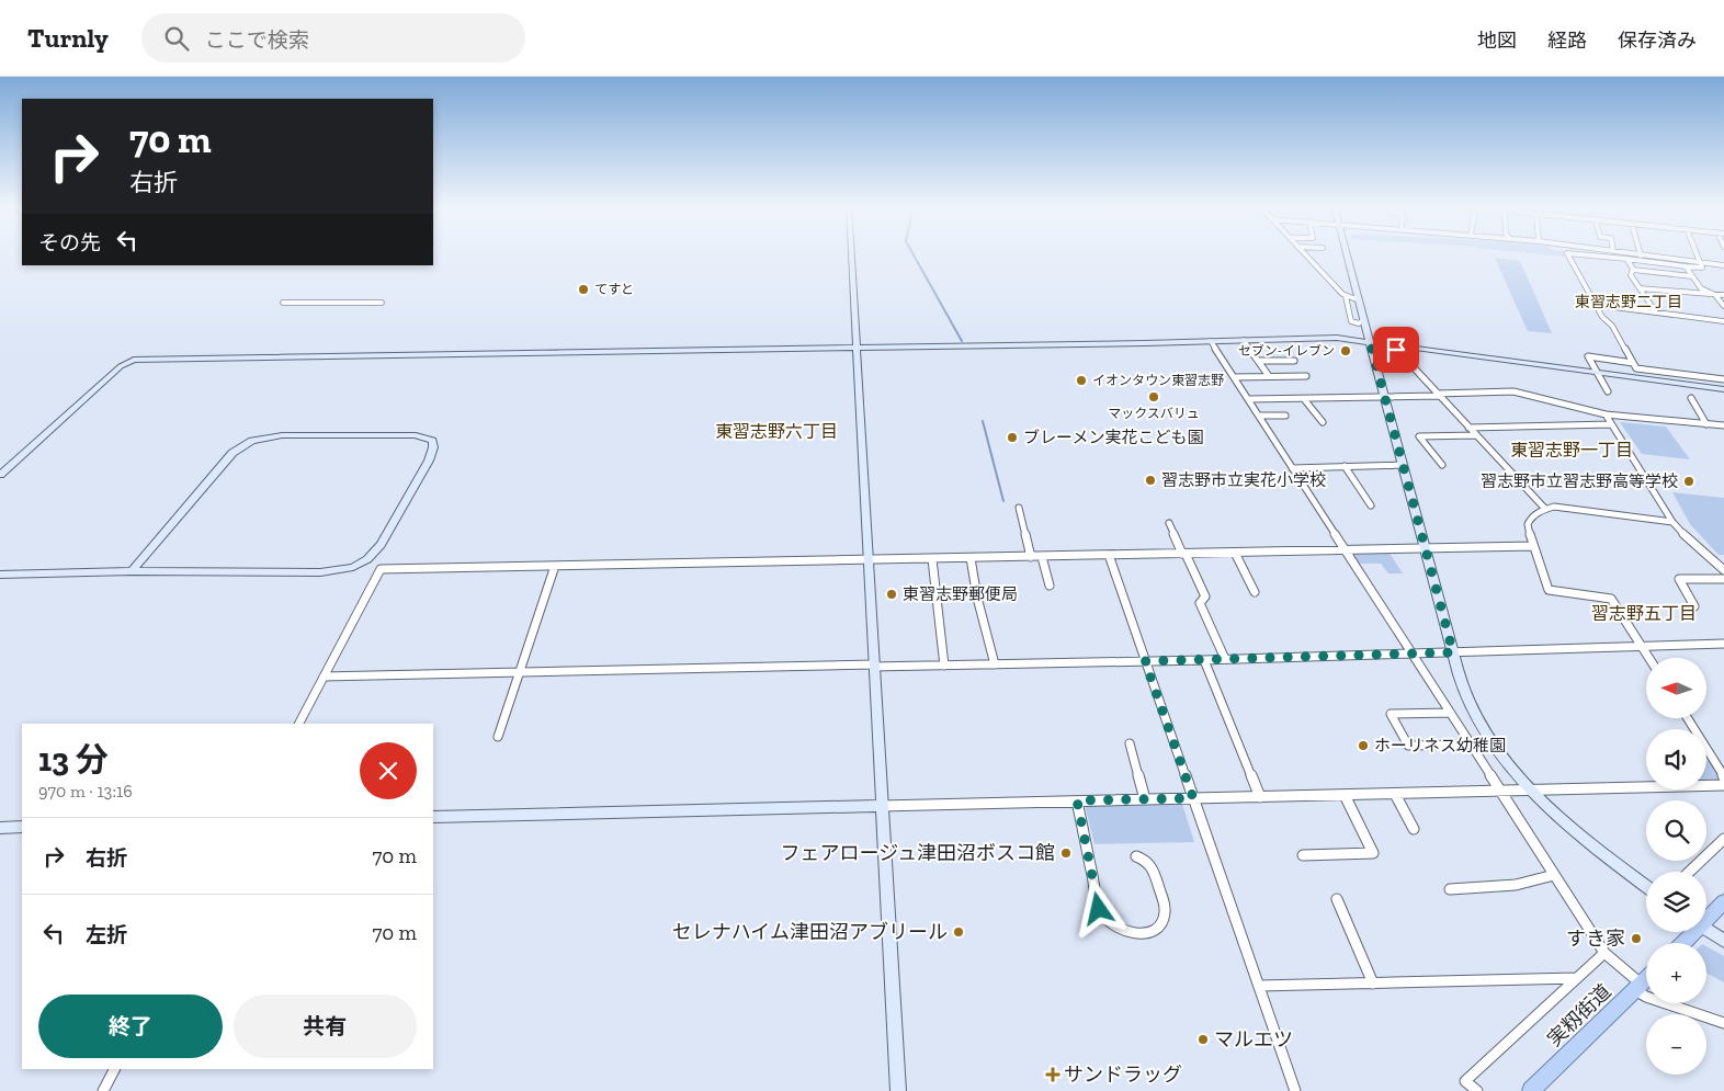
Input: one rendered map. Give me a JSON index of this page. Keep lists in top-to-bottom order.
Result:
{
  "streets": {
    "main road": ["実籾街道"]
  },
  "districts": [
    "東習志野二丁目",
    "東習志野六丁目",
    "東習志野一丁目",
    "習志野五丁目"
  ],
  "places": {
    "other": [
      "てすと",
      "セブン-イレブン",
      "イオンタウン東習志野",
      "マックスバリュ",
      "ブレーメン実花こども園",
      "習志野市立実花小学校",
      "習志野市立習志野高等学校",
      "東習志野郵便局",
      "ホーリネス幼稚園",
      "フェアロージュ津田沼ボスコ館",
      "セレナハイム津田沼アブリール",
      "すき家",
      "マルエツ"
    ],
    "health": ["サンドラッグ"]
  },
  "north": "left",
  "page": {
    "header": "Turnly",
    "search": "ここで検索",
    "nav": ["地図", "経路", "保存済み"],
    "turn": ["70 m", "右折"],
    "then": "その先",
    "map_buttons": ["+", "−"],
    "heading": ["13 分", "970 m · 13:16"],
    "list": [
      {
        "name": "右折",
        "value": "70 m"
      },
      {
        "name": "左折",
        "value": "70 m"
      }
    ],
    "buttons": ["終了", "共有"]
  }
}
